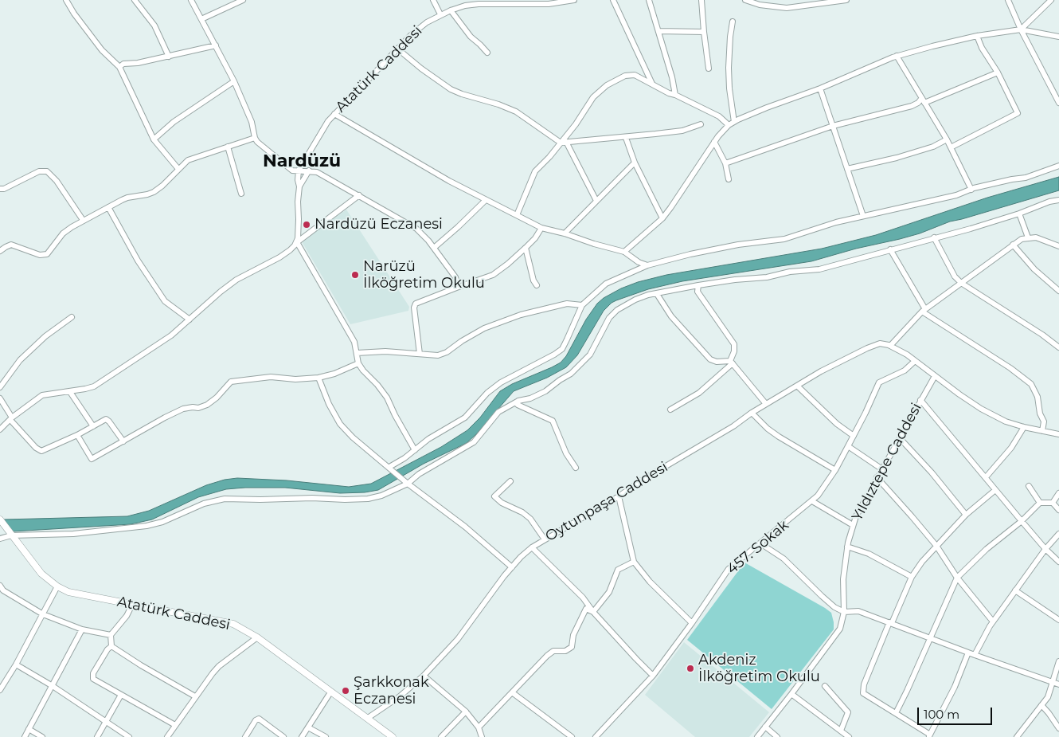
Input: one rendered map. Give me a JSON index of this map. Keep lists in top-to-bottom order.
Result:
{
  "streets": {
    "main road": ["Atatürk Caddesi"],
    "street": ["Yıldıztepe Caddesi", "Oytunpaşa Caddesi", "457. Sokak"]
  },
  "crossings": [
    ["Atatürk Caddesi", "Oytunpaşa Caddesi"]
  ],
  "districts": ["Nardüzü"],
  "places": [
    "Nardüzü Eczanesi",
    "Narüzü İlköğretim Okulu",
    "Akdeniz İlköğretim Okulu",
    "Şarkkonak Eczanesi"
  ],
  "scale_bar": "100 m"
}
